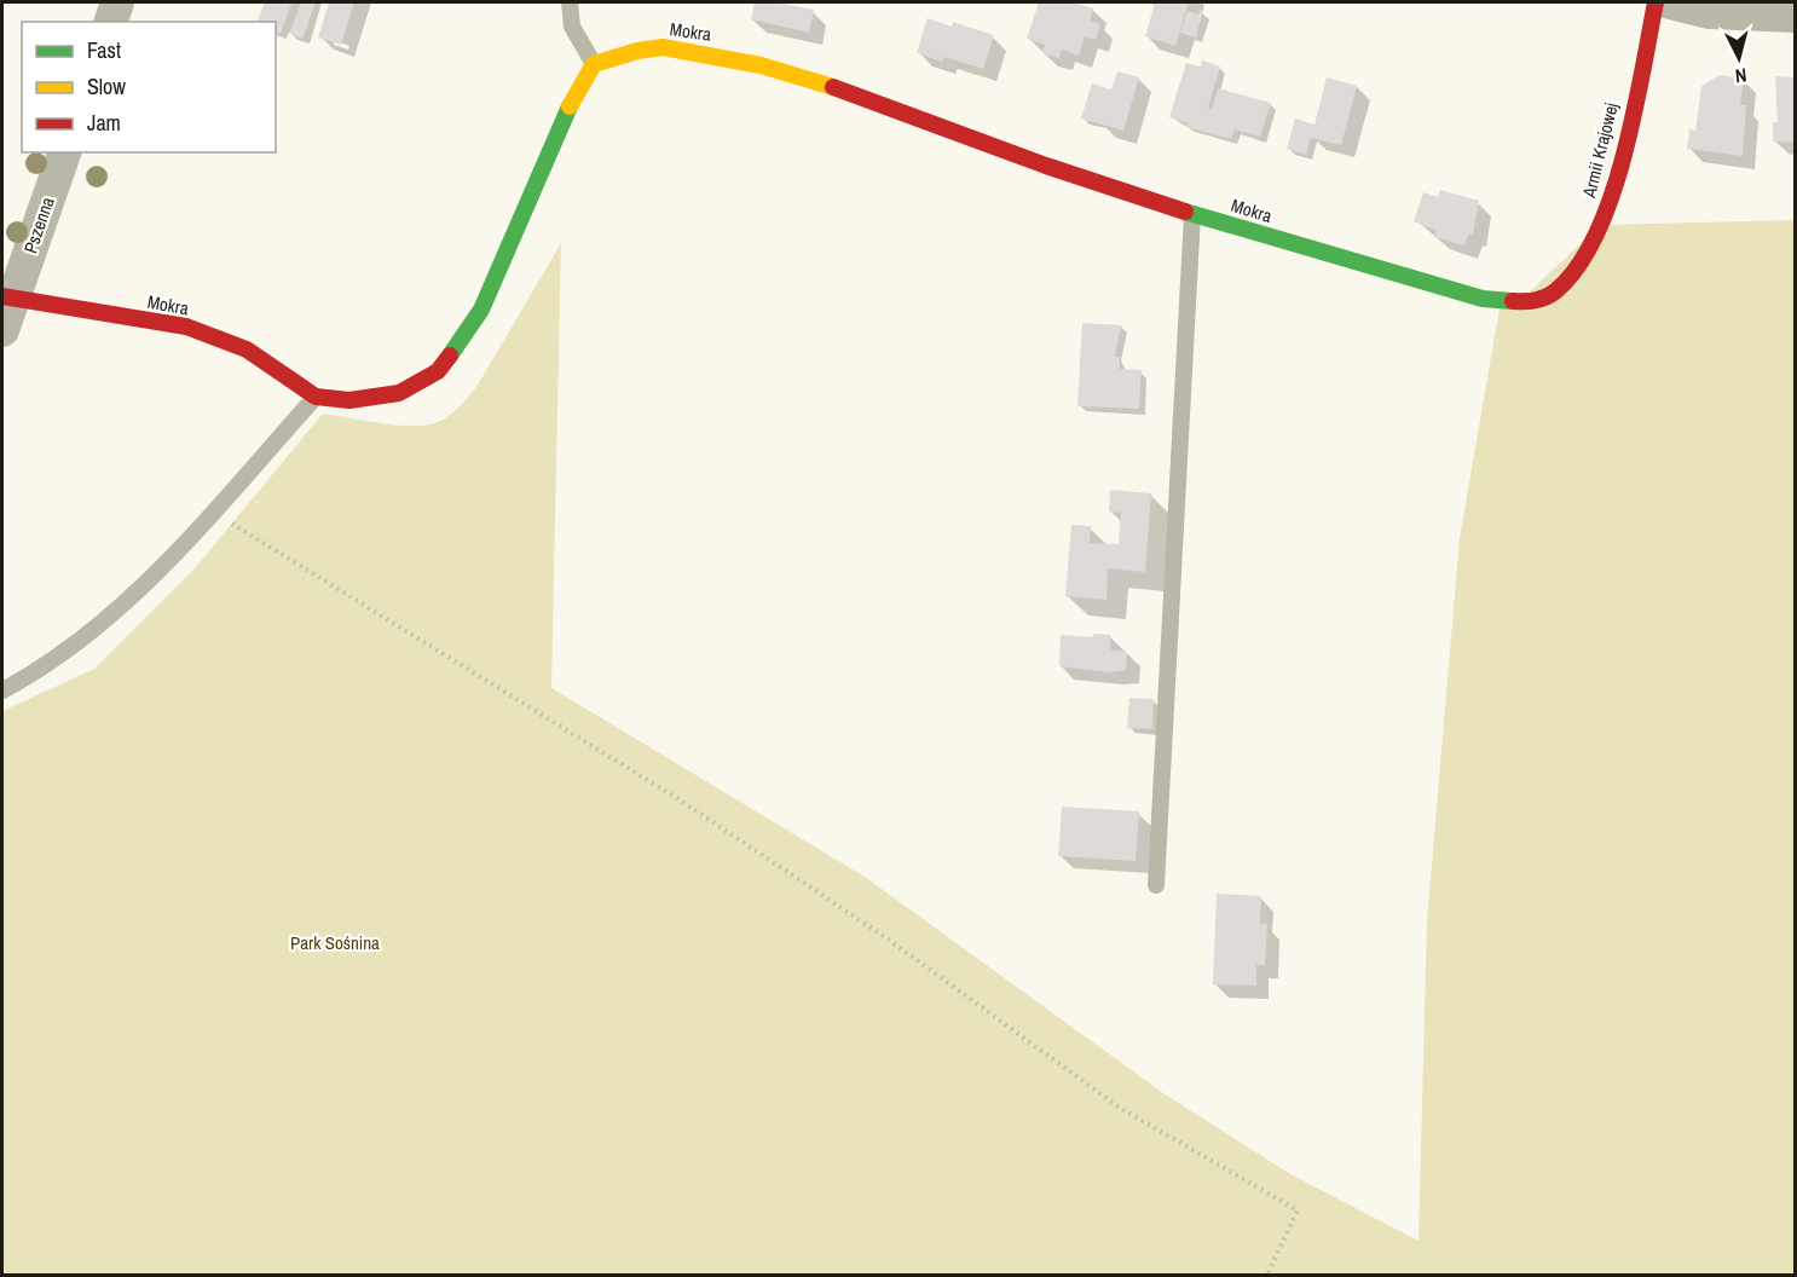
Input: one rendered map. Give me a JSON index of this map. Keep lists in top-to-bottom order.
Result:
{
  "streets": {
    "street": ["Mokra", "Armii Krajowej", "Pszenna"]
  },
  "crossings": [
    ["Mokra", "Armii Krajowej"],
    ["Mokra", "Pszenna"]
  ],
  "parks": ["Park Sośnina"],
  "legend": ["Fast", "Slow", "Jam"],
  "north": "bottom"
}
